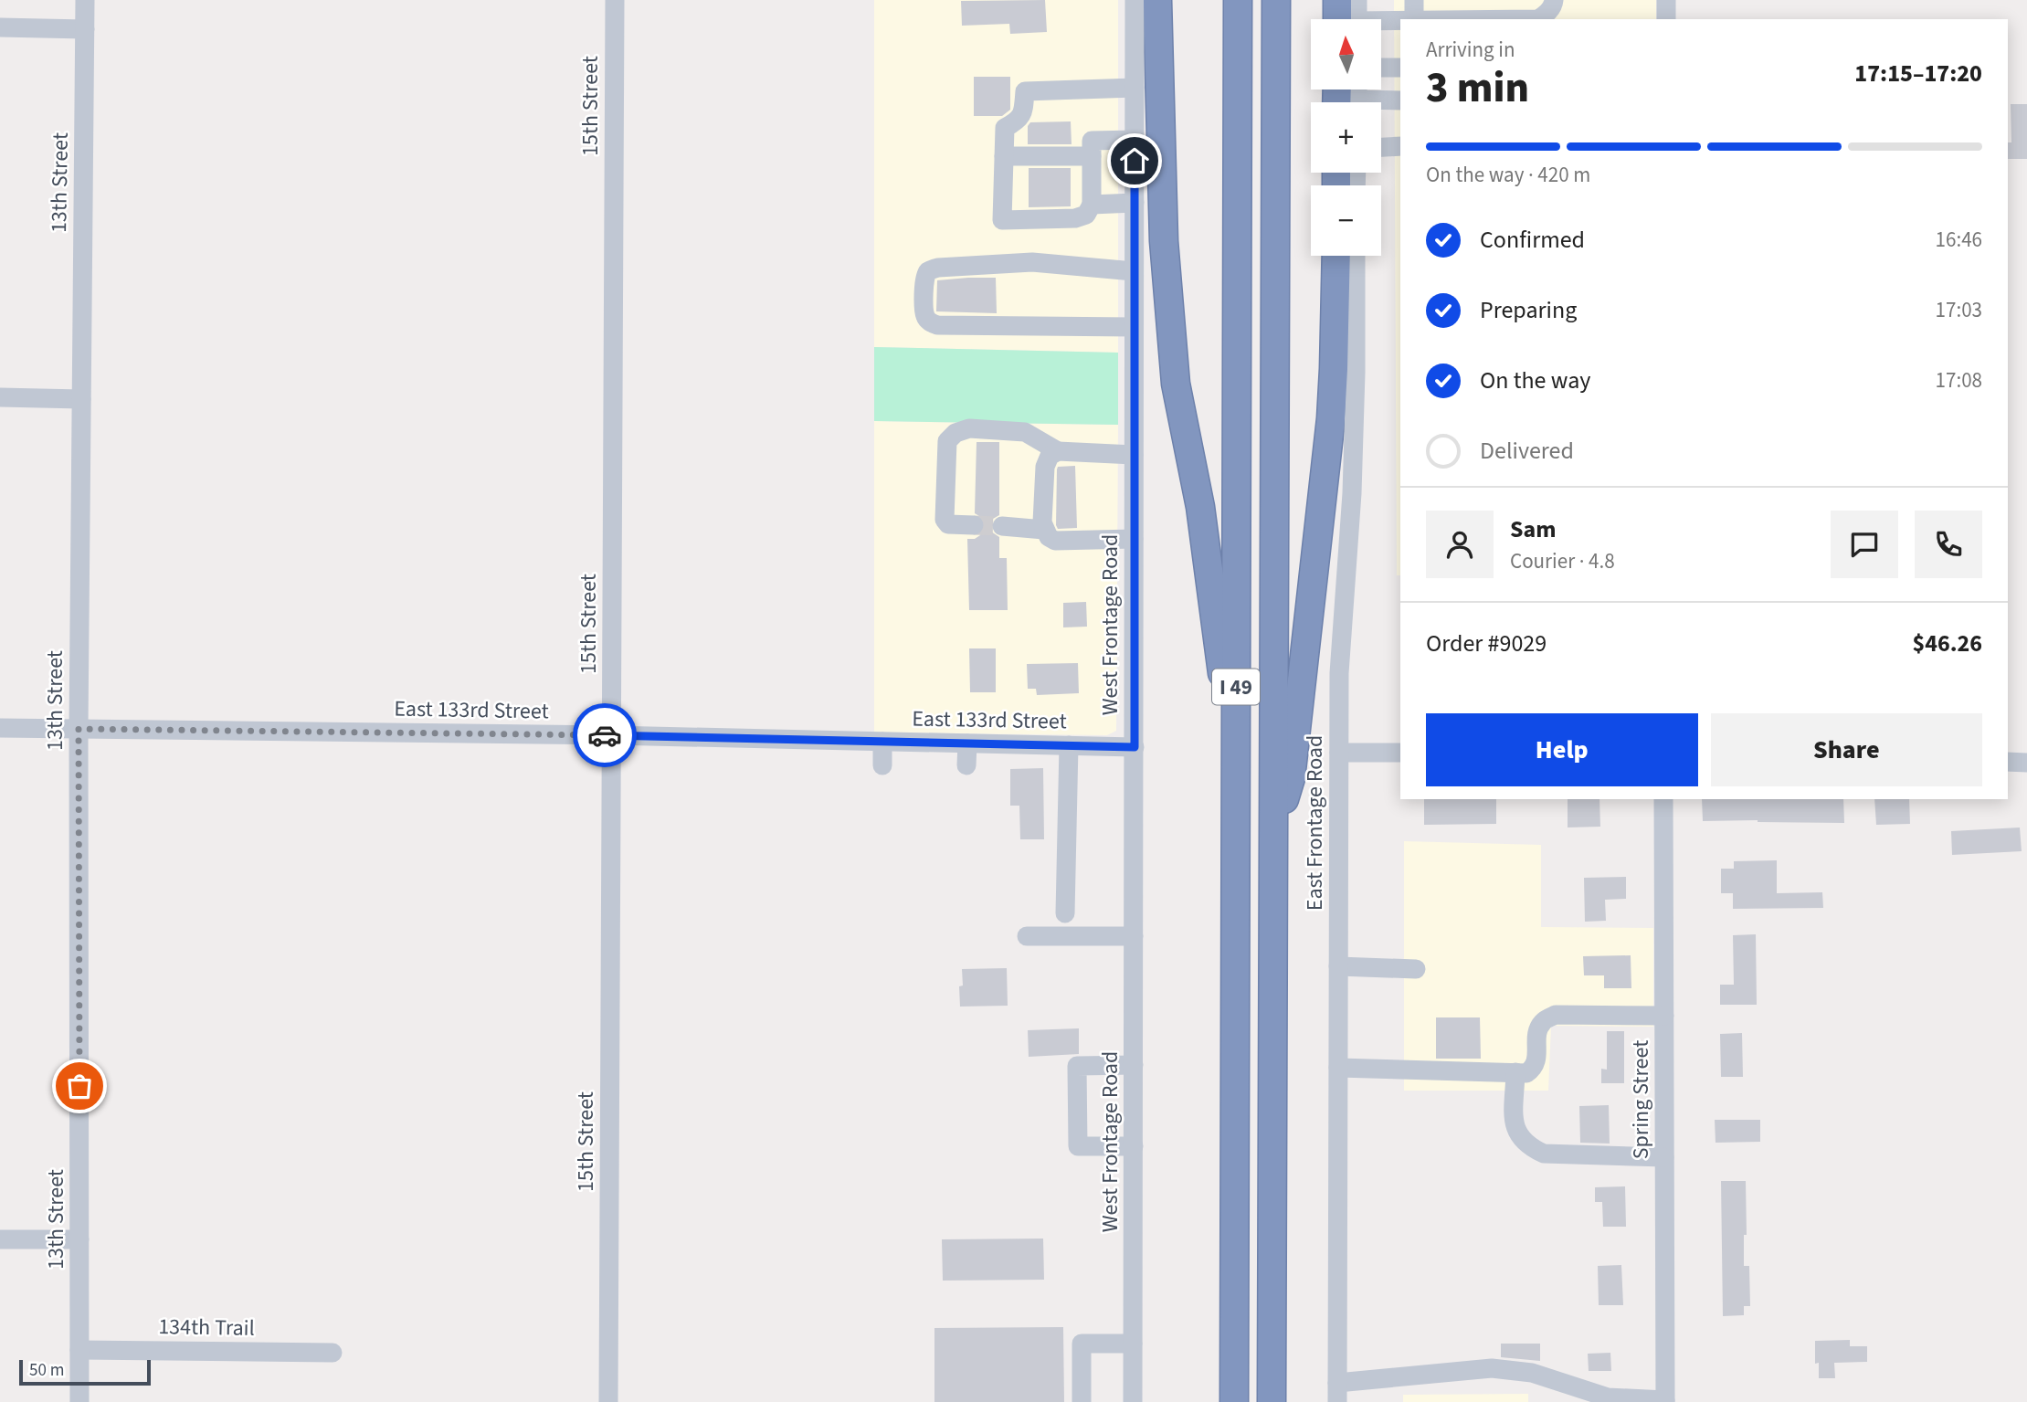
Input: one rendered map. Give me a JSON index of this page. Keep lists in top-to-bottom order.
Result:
{
  "streets": {
    "highway": ["I 49"],
    "street": [
      "15th Street",
      "13th Street",
      "West Frontage Road",
      "East 133rd Street",
      "East Frontage Road",
      "Spring Street",
      "134th Trail"
    ]
  },
  "crossings": [
    ["15th Street", "East 133rd Street"],
    ["13th Street", "East 133rd Street"],
    ["13th Street", "134th Trail"],
    ["West Frontage Road", "East 133rd Street"]
  ],
  "scale_bar": "50 m",
  "north": "top",
  "page": {
    "map_buttons": ["+", "−"],
    "heading": ["3 min", "Arriving in", "17:15–17:20"],
    "panel": [
      "Sam",
      "Courier · 4.8",
      "Order #9029",
      "$46.26"
    ],
    "bar": "On the way · 420 m",
    "list": [
      ["Confirmed", "16:46"],
      ["Preparing", "17:03"],
      ["On the way", "17:08"],
      "Delivered"
    ],
    "buttons": ["Help", "Share"],
    "scale": "50 m"
  }
}
